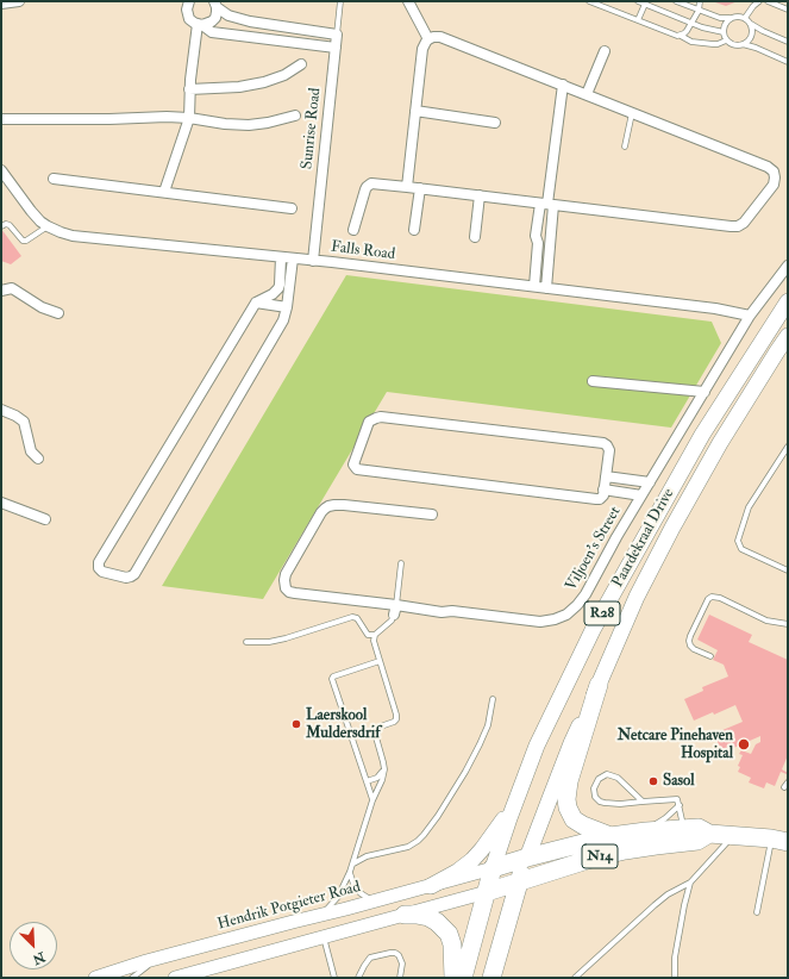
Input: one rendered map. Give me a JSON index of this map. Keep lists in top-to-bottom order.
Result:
{
  "streets": {
    "highway": ["N14"],
    "main road": ["Paardekraal Drive", "R28", "Hendrik Potgieter Road"],
    "street": ["Sunrise Road", "Falls Road", "Viljoen's Street"]
  },
  "crossings": [
    ["Sunrise Road", "Falls Road"],
    ["Falls Road", "Viljoen's Street"],
    ["Paardekraal Drive", "N14"],
    ["Paardekraal Drive", "Hendrik Potgieter Road"],
    ["N14", "Hendrik Potgieter Road"]
  ],
  "places": ["Laerskool Muldersdrif", "Netcare Pinehaven Hospital", "Sasol"],
  "north": "bottom right"
}
